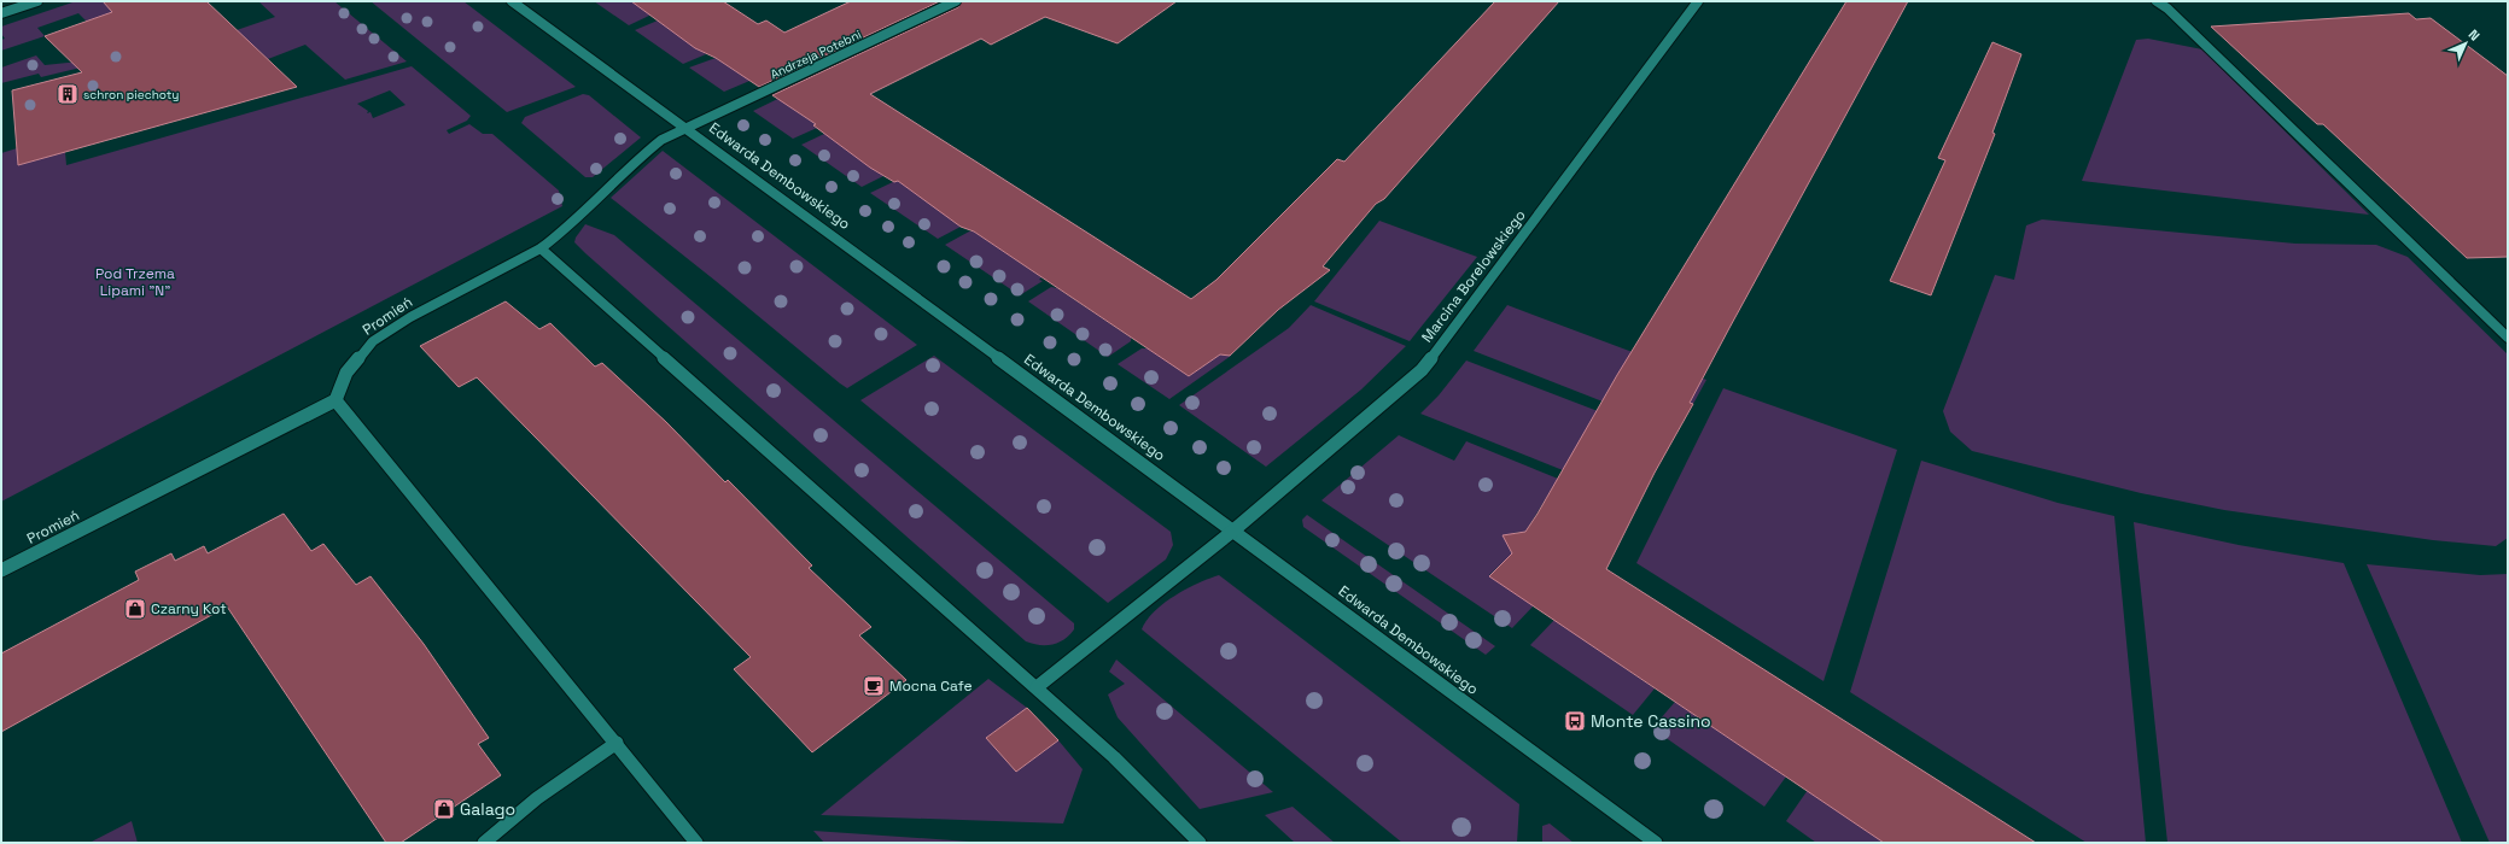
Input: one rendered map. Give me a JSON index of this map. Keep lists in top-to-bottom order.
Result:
{
  "streets": {
    "street": [
      "Andrzeja Potebni",
      "Edwarda Dembowskiego",
      "Marcina Borelowskiego",
      "Promień"
    ]
  },
  "crossings": [
    ["Andrzeja Potebni", "Edwarda Dembowskiego"],
    ["Andrzeja Potebni", "Promień"],
    ["Edwarda Dembowskiego", "Marcina Borelowskiego"],
    ["Edwarda Dembowskiego", "Promień"]
  ],
  "parks": ["Pod Trzema Lipami \"N\""],
  "places": {
    "building": ["schron piechoty"],
    "shop": ["Czarny Kot", "Galago"],
    "cafe": ["Mocna Cafe"],
    "bus stop": ["Monte Cassino"]
  },
  "north": "top right"
}
